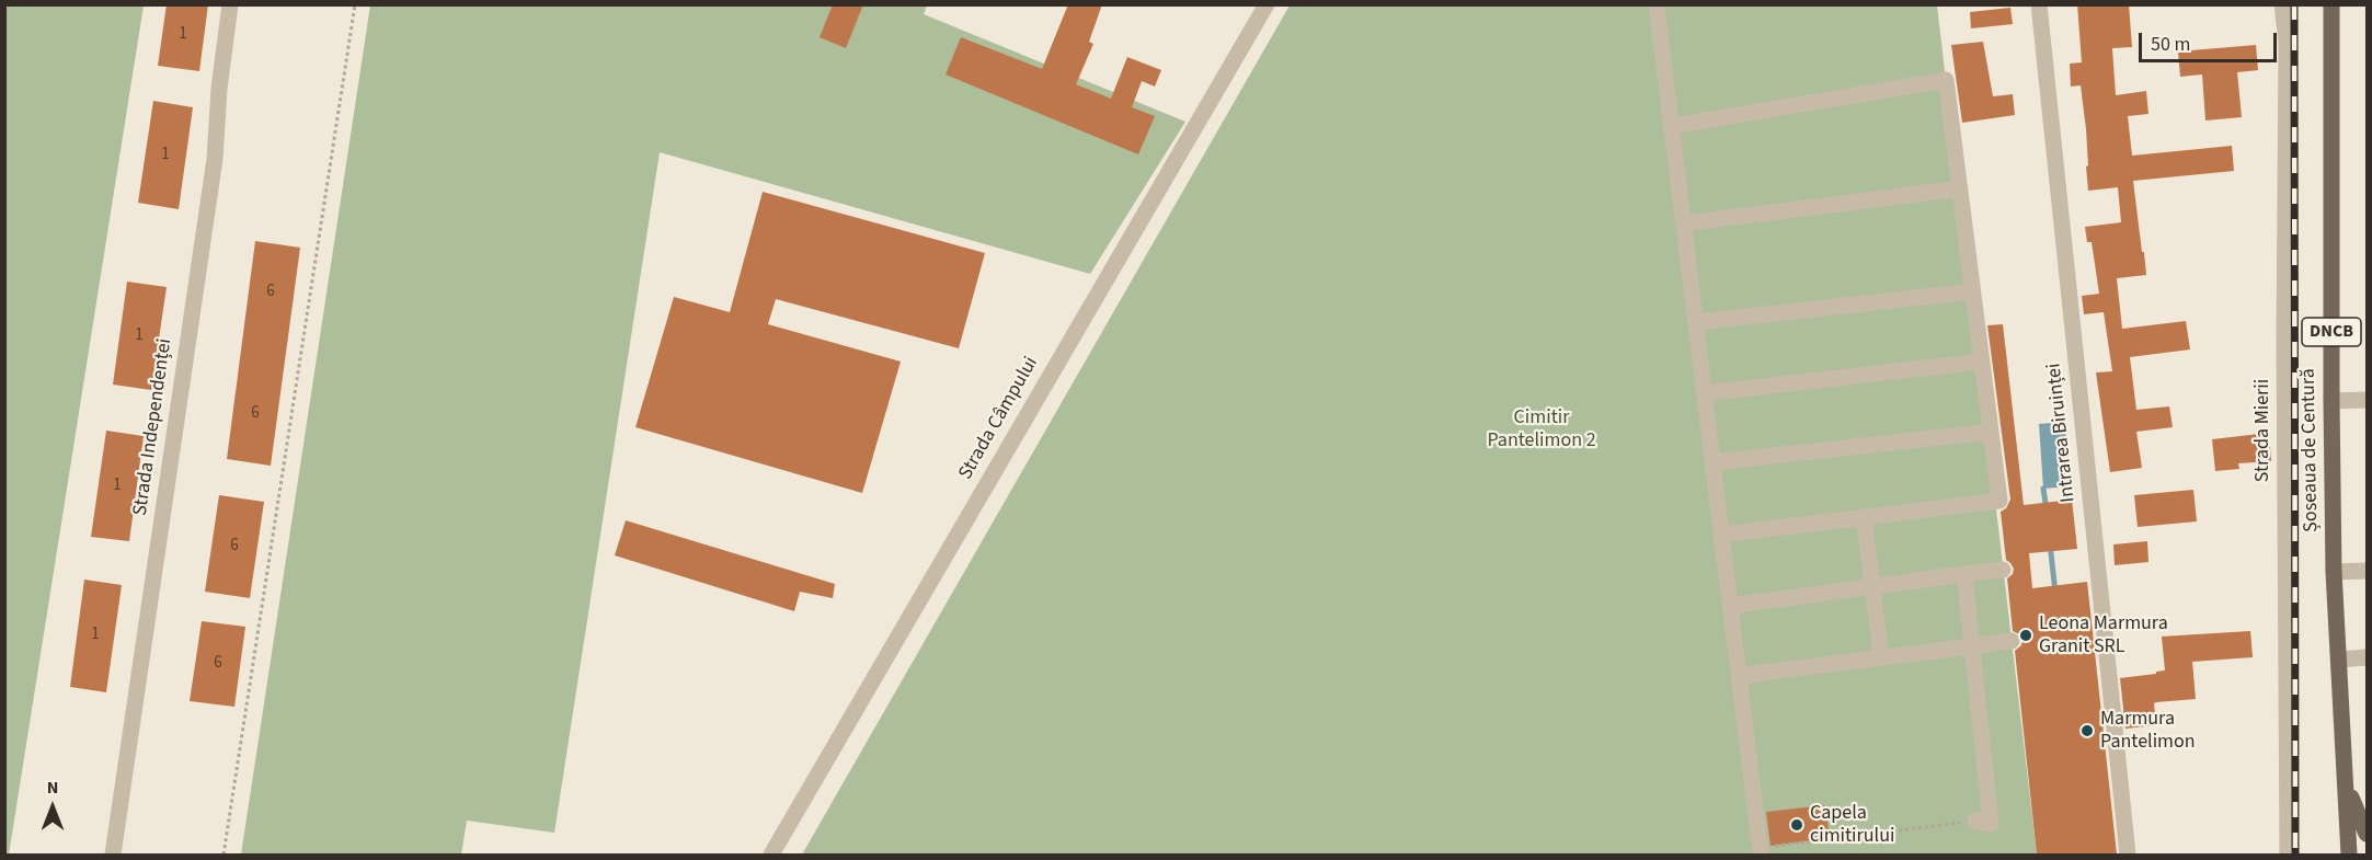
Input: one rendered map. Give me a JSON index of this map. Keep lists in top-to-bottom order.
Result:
{
  "streets": {
    "main road": ["DNCB", "Șoseaua de Centură"],
    "street": [
      "Strada Câmpului",
      "Strada Independenței",
      "Strada Mierii",
      "Intrarea Biruinței"
    ]
  },
  "parks": ["Cimitir Pantelimon 2"],
  "places": ["Leona Marmura Granit SRL", "Marmura Pantelimon", "Capela cimitirului"],
  "house_numbers": [
    "1",
    "1",
    "6",
    "1",
    "6",
    "1",
    "6",
    "1",
    "6"
  ],
  "scale_bar": "50 m",
  "north": "top"
}
